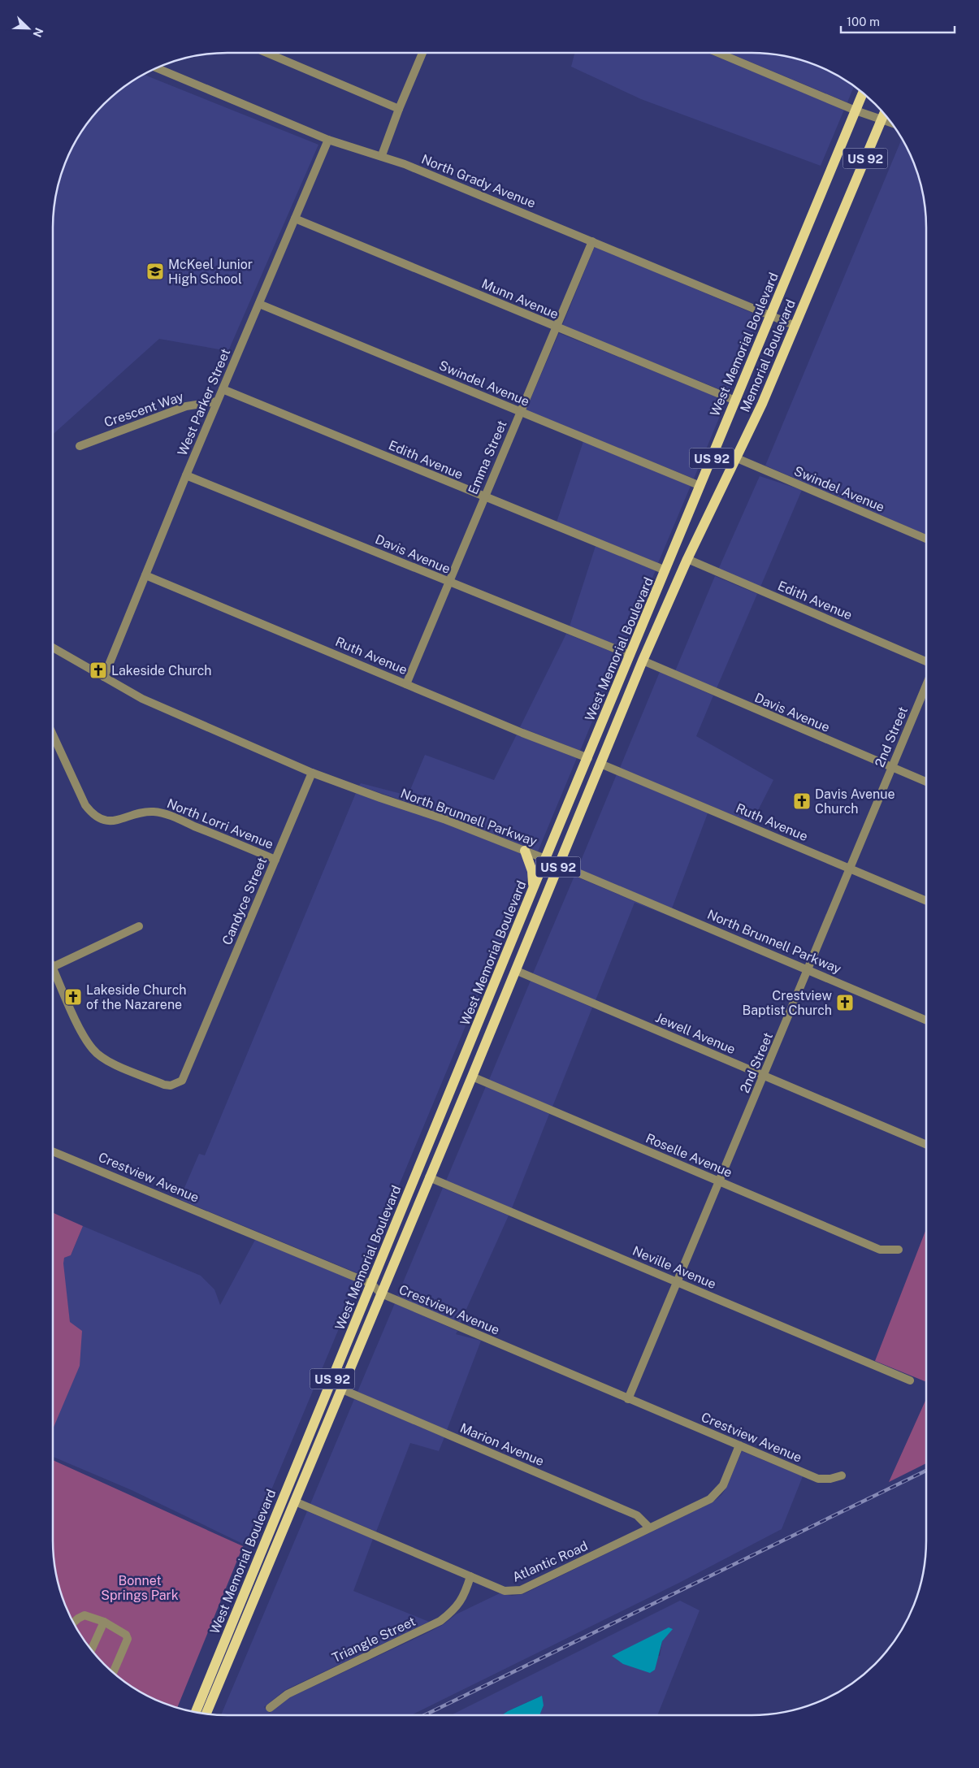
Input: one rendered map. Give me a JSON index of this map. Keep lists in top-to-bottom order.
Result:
{
  "streets": {
    "main road": ["US 92", "West Memorial Boulevard", "Memorial Boulevard"],
    "street": [
      "North Grady Avenue",
      "Munn Avenue",
      "Swindel Avenue",
      "West Parker Street",
      "Crescent Way",
      "Emma Street",
      "Edith Avenue",
      "Davis Avenue",
      "Ruth Avenue",
      "2nd Street",
      "North Brunnell Parkway",
      "North Lorri Avenue",
      "Candyce Street",
      "Jewell Avenue",
      "Roselle Avenue",
      "Crestview Avenue",
      "Neville Avenue",
      "Marion Avenue",
      "Atlantic Road",
      "Triangle Street"
    ]
  },
  "crossings": [
    ["North Grady Avenue", "West Memorial Boulevard"],
    ["North Grady Avenue", "Memorial Boulevard"],
    ["North Grady Avenue", "West Parker Street"],
    ["North Grady Avenue", "Emma Street"],
    ["Munn Avenue", "West Memorial Boulevard"],
    ["Munn Avenue", "West Parker Street"],
    ["Munn Avenue", "Emma Street"],
    ["West Memorial Boulevard", "Memorial Boulevard"],
    ["West Memorial Boulevard", "Swindel Avenue"],
    ["West Memorial Boulevard", "Edith Avenue"],
    ["West Memorial Boulevard", "Davis Avenue"],
    ["West Memorial Boulevard", "Ruth Avenue"],
    ["West Memorial Boulevard", "North Brunnell Parkway"],
    ["West Memorial Boulevard", "Jewell Avenue"],
    ["West Memorial Boulevard", "Roselle Avenue"],
    ["West Memorial Boulevard", "Crestview Avenue"],
    ["West Memorial Boulevard", "Neville Avenue"],
    ["West Memorial Boulevard", "Marion Avenue"],
    ["West Memorial Boulevard", "Atlantic Road"],
    ["Memorial Boulevard", "Swindel Avenue"],
    ["Memorial Boulevard", "Edith Avenue"],
    ["Swindel Avenue", "West Parker Street"],
    ["Swindel Avenue", "Emma Street"],
    ["West Parker Street", "Crescent Way"],
    ["West Parker Street", "Edith Avenue"],
    ["West Parker Street", "Davis Avenue"],
    ["West Parker Street", "Ruth Avenue"],
    ["West Parker Street", "North Brunnell Parkway"],
    ["Emma Street", "Edith Avenue"],
    ["Emma Street", "Davis Avenue"],
    ["Emma Street", "Ruth Avenue"],
    ["Davis Avenue", "2nd Street"],
    ["Ruth Avenue", "2nd Street"],
    ["2nd Street", "North Brunnell Parkway"],
    ["2nd Street", "Jewell Avenue"],
    ["2nd Street", "Roselle Avenue"],
    ["2nd Street", "Crestview Avenue"],
    ["2nd Street", "Neville Avenue"],
    ["North Brunnell Parkway", "Candyce Street"],
    ["North Lorri Avenue", "Candyce Street"],
    ["Crestview Avenue", "Atlantic Road"],
    ["Marion Avenue", "Atlantic Road"],
    ["Atlantic Road", "Triangle Street"]
  ],
  "parks": ["Bonnet Springs Park"],
  "places": {
    "school or university": ["McKeel Junior High School"],
    "church": [
      "Lakeside Church",
      "Davis Avenue Church",
      "Lakeside Church of the Nazarene",
      "Crestview Baptist Church"
    ]
  },
  "scale_bar": "100 m",
  "north": "bottom right"
}
